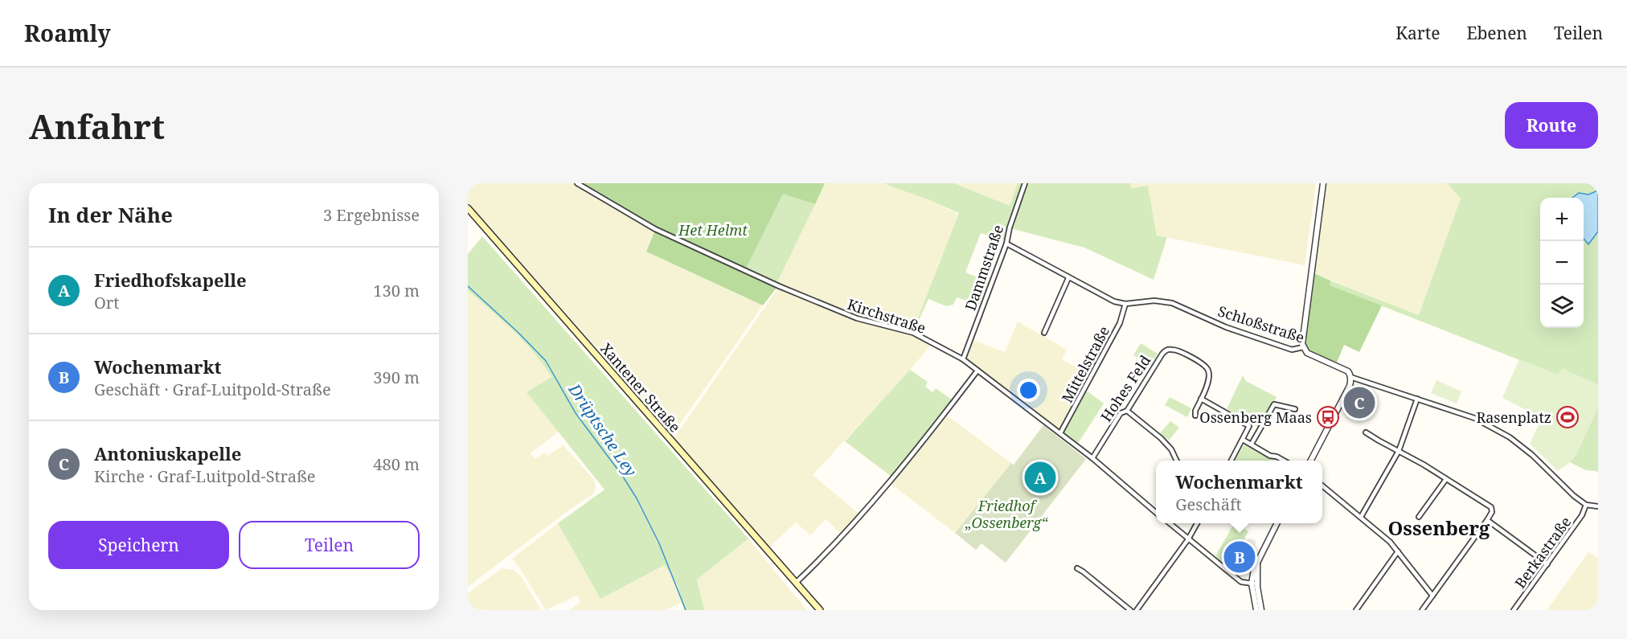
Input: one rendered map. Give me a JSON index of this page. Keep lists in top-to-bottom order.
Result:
{
  "streets": {
    "main road": ["Xantener Straße"],
    "street": [
      "Dammstraße",
      "Kirchstraße",
      "Schloßstraße",
      "Mittelstraße",
      "Hohes Feld",
      "Berkastraße"
    ]
  },
  "crossings": [
    ["Dammstraße", "Kirchstraße"],
    ["Dammstraße", "Schloßstraße"],
    ["Kirchstraße", "Mittelstraße"],
    ["Kirchstraße", "Hohes Feld"],
    ["Schloßstraße", "Mittelstraße"],
    ["Schloßstraße", "Berkastraße"]
  ],
  "districts": ["Ossenberg"],
  "water": ["Drüptsche Ley"],
  "parks": ["Het Helmt", "Friedhof „Ossenberg“"],
  "places": {
    "bus stop": ["Ossenberg Maas"],
    "sports": ["Rasenplatz"]
  },
  "page": {
    "header": "Roamly",
    "nav": ["Karte", "Ebenen", "Teilen"],
    "buttons": [
      "Route",
      ["Speichern", "Teilen"]
    ],
    "title": "Anfahrt",
    "heading": ["In der Nähe", "3 Ergebnisse"],
    "map_buttons": ["+", "−"],
    "list": [
      {
        "mark": "A",
        "name": "Friedhofskapelle",
        "note": "Ort",
        "value": "130 m"
      },
      {
        "mark": "B",
        "name": "Wochenmarkt",
        "note": "Geschäft · Graf-Luitpold-Straße",
        "value": "390 m"
      },
      {
        "mark": "C",
        "name": "Antoniuskapelle",
        "note": "Kirche · Graf-Luitpold-Straße",
        "value": "480 m"
      }
    ],
    "pins": ["C", "A", "B"],
    "popup": ["Wochenmarkt", "Geschäft"]
  }
}
